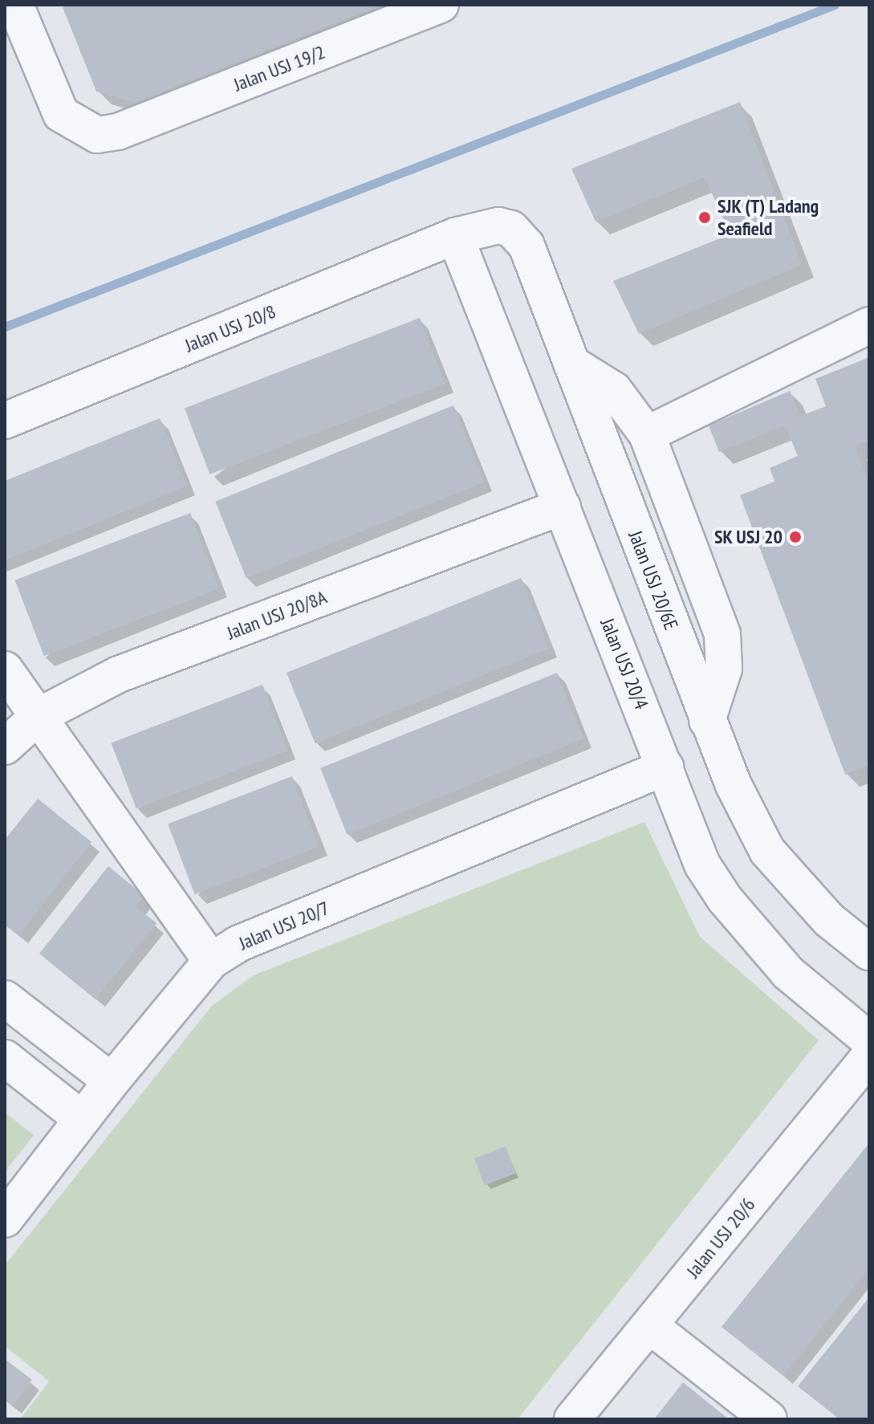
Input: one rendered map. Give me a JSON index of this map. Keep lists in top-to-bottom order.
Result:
{
  "streets": {
    "street": [
      "Jalan USJ 19/2",
      "Jalan USJ 20/8",
      "Jalan USJ 20/6E",
      "Jalan USJ 20/8A",
      "Jalan USJ 20/4",
      "Jalan USJ 20/7",
      "Jalan USJ 20/6"
    ]
  },
  "crossings": [
    ["Jalan USJ 20/8", "Jalan USJ 20/6E"],
    ["Jalan USJ 20/8", "Jalan USJ 20/4"],
    ["Jalan USJ 20/6E", "Jalan USJ 20/4"],
    ["Jalan USJ 20/8A", "Jalan USJ 20/4"],
    ["Jalan USJ 20/4", "Jalan USJ 20/7"]
  ],
  "places": ["SJK (T) Ladang Seafield", "SK USJ 20"]
}
